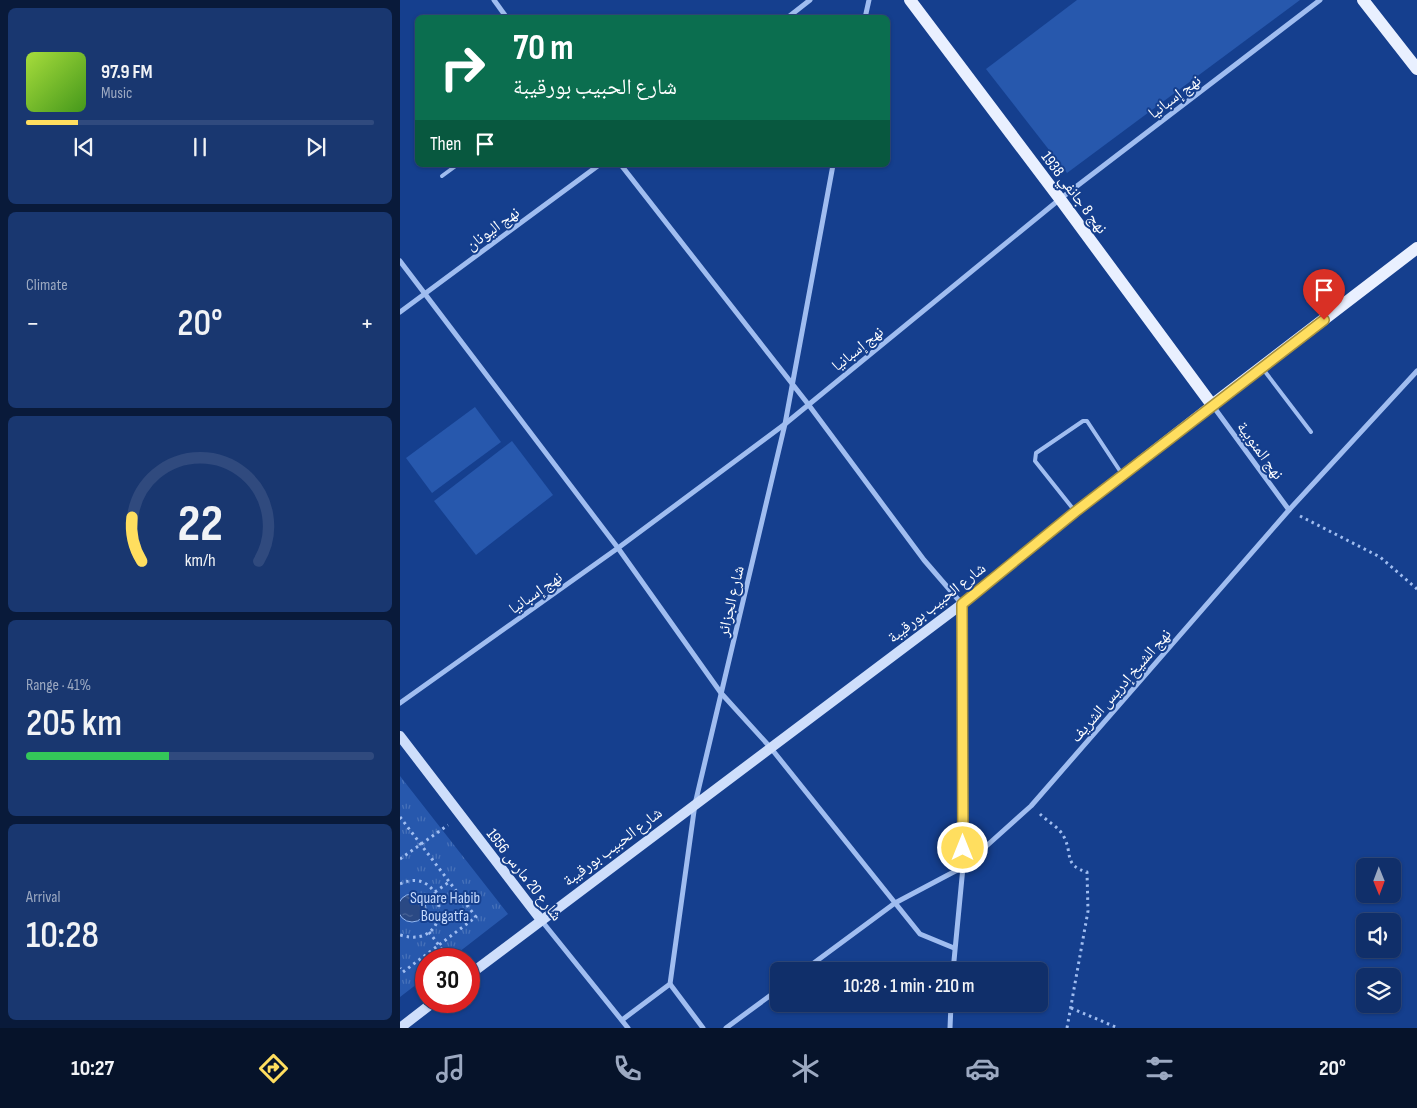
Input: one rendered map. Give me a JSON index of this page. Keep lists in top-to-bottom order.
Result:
{
  "streets": {
    "main road": ["نهج 8 جانفي 1938", "شارع الحبيب بورقيبة", "شارع 20 مارس 1956"],
    "street": [
      "نهج إسبانيا",
      "نهج اليونان",
      "نهج المنوبية",
      "شارع الجزائر",
      "نهج الشيخ إدريس الشريف"
    ]
  },
  "crossings": [
    ["نهج إسبانيا", "نهج 8 جانفي 1938"],
    ["نهج إسبانيا", "شارع الجزائر"],
    ["نهج 8 جانفي 1938", "نهج المنوبية"],
    ["نهج 8 جانفي 1938", "شارع الحبيب بورقيبة"],
    ["نهج المنوبية", "شارع الحبيب بورقيبة"],
    ["نهج المنوبية", "نهج الشيخ إدريس الشريف"],
    ["شارع الجزائر", "شارع الحبيب بورقيبة"],
    ["شارع الحبيب بورقيبة", "شارع 20 مارس 1956"]
  ],
  "parks": ["Square Habib Bougatfa"],
  "north": "bottom",
  "page": {
    "turn": ["70 m", "شارع الحبيب بورقيبة"],
    "song": ["97.9 FM", "Music"],
    "then": "Then",
    "tile": [
      "Climate",
      ["Range · 41%", "205 km"],
      ["Arrival", "10:28"]
    ],
    "heat": ["−", "20°", "+"],
    "limit": "30",
    "trip": "10:28 · 1 min · 210 m",
    "tabs": ["10:27", "20°"],
    "gauge": ["22", "km/h"]
  }
}
